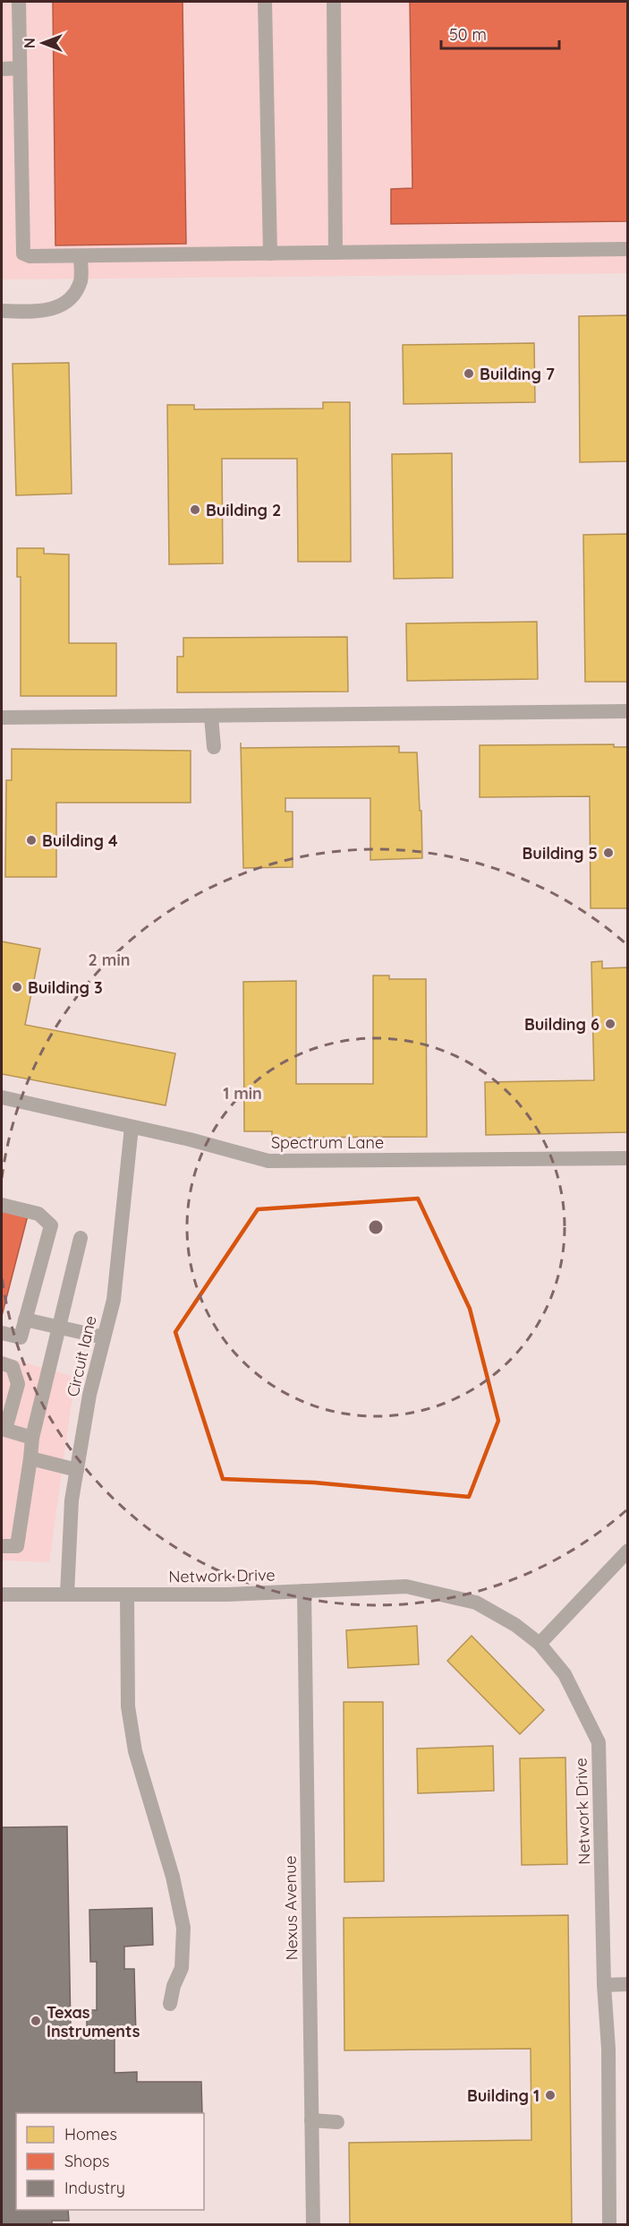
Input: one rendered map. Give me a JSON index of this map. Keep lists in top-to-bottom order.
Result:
{
  "streets": {
    "street": [
      "Spectrum Lane",
      "Circuit lane",
      "Network Drive",
      "Nexus Avenue"
    ]
  },
  "crossings": [
    ["Spectrum Lane", "Circuit lane"],
    ["Circuit lane", "Network Drive"],
    ["Network Drive", "Nexus Avenue"]
  ],
  "places": [
    "Building 7",
    "Building 2",
    "Building 4",
    "Building 5",
    "Building 3",
    "Building 6",
    "Texas Instruments",
    "Building 1"
  ],
  "legend": ["Homes", "Shops", "Industry"],
  "scale_bar": "50 m",
  "north": "left",
  "rings": ["2 min", "1 min"]
}
